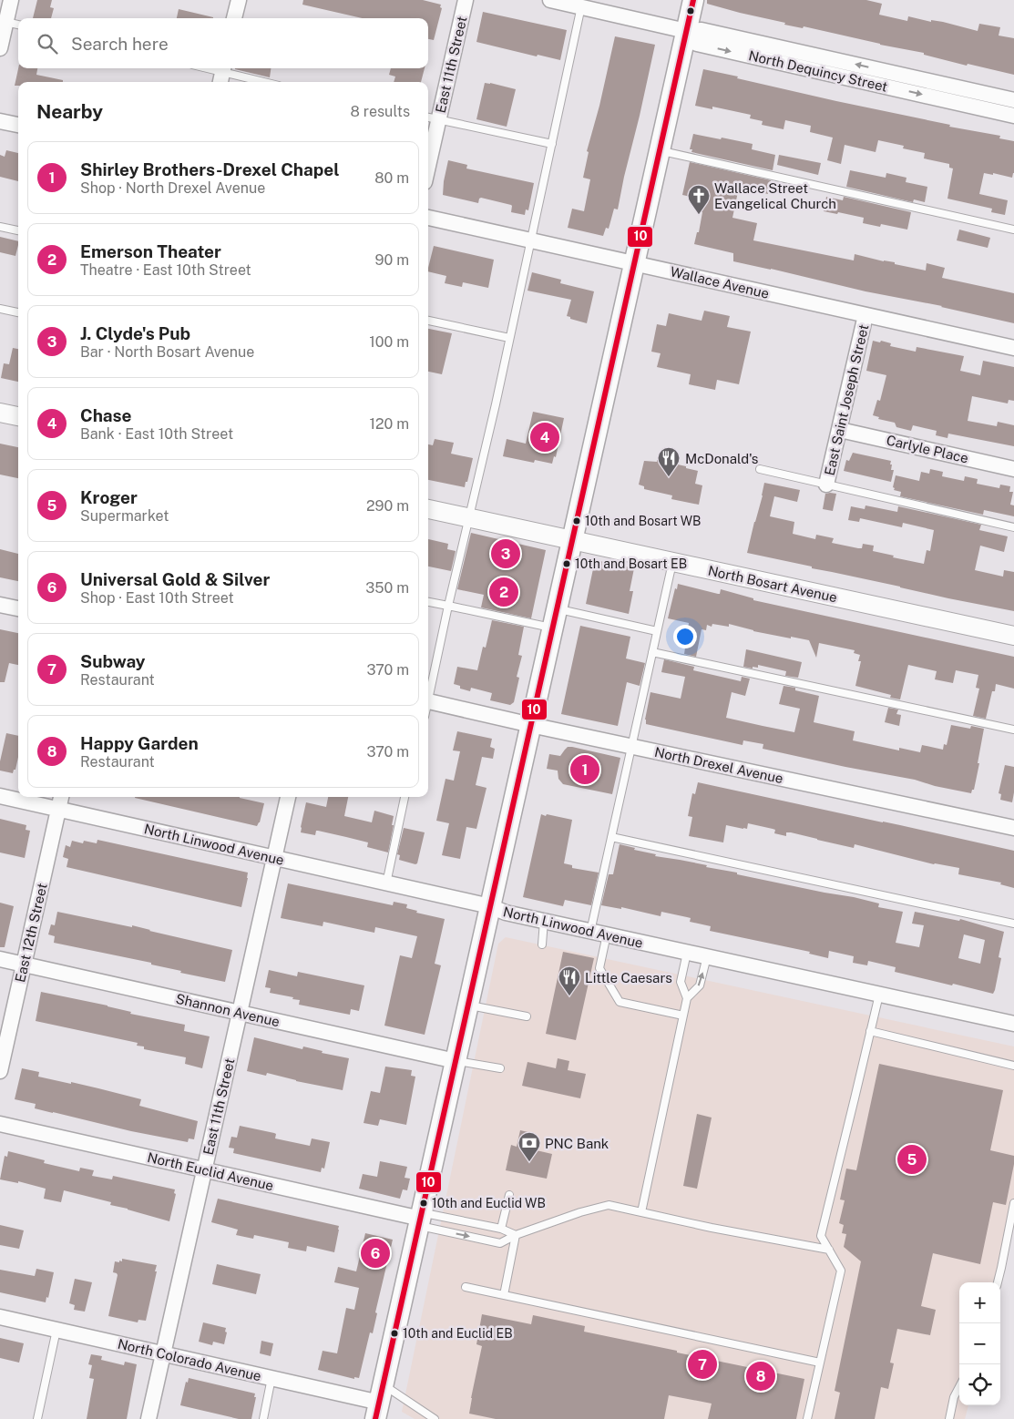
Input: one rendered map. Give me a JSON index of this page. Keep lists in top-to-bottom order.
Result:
{
  "streets": {
    "street": [
      "East 11th Street",
      "North Dequincy Street",
      "Wallace Avenue",
      "East Saint Joseph Street",
      "Carlyle Place",
      "North Bosart Avenue",
      "North Drexel Avenue",
      "North Linwood Avenue",
      "East 12th Street",
      "Shannon Avenue",
      "North Euclid Avenue",
      "North Colorado Avenue"
    ]
  },
  "crossings": [
    ["East 11th Street", "North Linwood Avenue"],
    ["East 11th Street", "Shannon Avenue"],
    ["East 11th Street", "North Euclid Avenue"],
    ["East 11th Street", "North Colorado Avenue"],
    ["Wallace Avenue", "East Saint Joseph Street"],
    ["East Saint Joseph Street", "Carlyle Place"],
    ["North Linwood Avenue", "East 12th Street"],
    ["East 12th Street", "Shannon Avenue"]
  ],
  "places": {
    "church": ["Wallace Street Evangelical Church"],
    "restaurant": ["McDonald's", "Little Caesars"],
    "other": [
      "10th and Bosart WB",
      "10th and Bosart EB",
      "10th and Euclid WB",
      "10th and Euclid EB"
    ],
    "bank": ["PNC Bank"]
  },
  "lines": ["transit line 10"],
  "page": {
    "search": "Search here",
    "heading": ["Nearby", "8 results"],
    "list": [
      {
        "mark": "1",
        "name": "Shirley Brothers-Drexel Chapel",
        "note": "Shop · North Drexel Avenue",
        "value": "80 m"
      },
      {
        "mark": "2",
        "name": "Emerson Theater",
        "note": "Theatre · East 10th Street",
        "value": "90 m"
      },
      {
        "mark": "3",
        "name": "J. Clyde's Pub",
        "note": "Bar · North Bosart Avenue",
        "value": "100 m"
      },
      {
        "mark": "4",
        "name": "Chase",
        "note": "Bank · East 10th Street",
        "value": "120 m"
      },
      {
        "mark": "5",
        "name": "Kroger",
        "note": "Supermarket",
        "value": "290 m"
      },
      {
        "mark": "6",
        "name": "Universal Gold & Silver",
        "note": "Shop · East 10th Street",
        "value": "350 m"
      },
      {
        "mark": "7",
        "name": "Subway",
        "note": "Restaurant",
        "value": "370 m"
      },
      {
        "mark": "8",
        "name": "Happy Garden",
        "note": "Restaurant",
        "value": "370 m"
      }
    ],
    "pins": [
      "4",
      "3",
      "2",
      "1",
      "5",
      "6",
      "7",
      "8"
    ],
    "map_buttons": ["+", "−"]
  }
}
